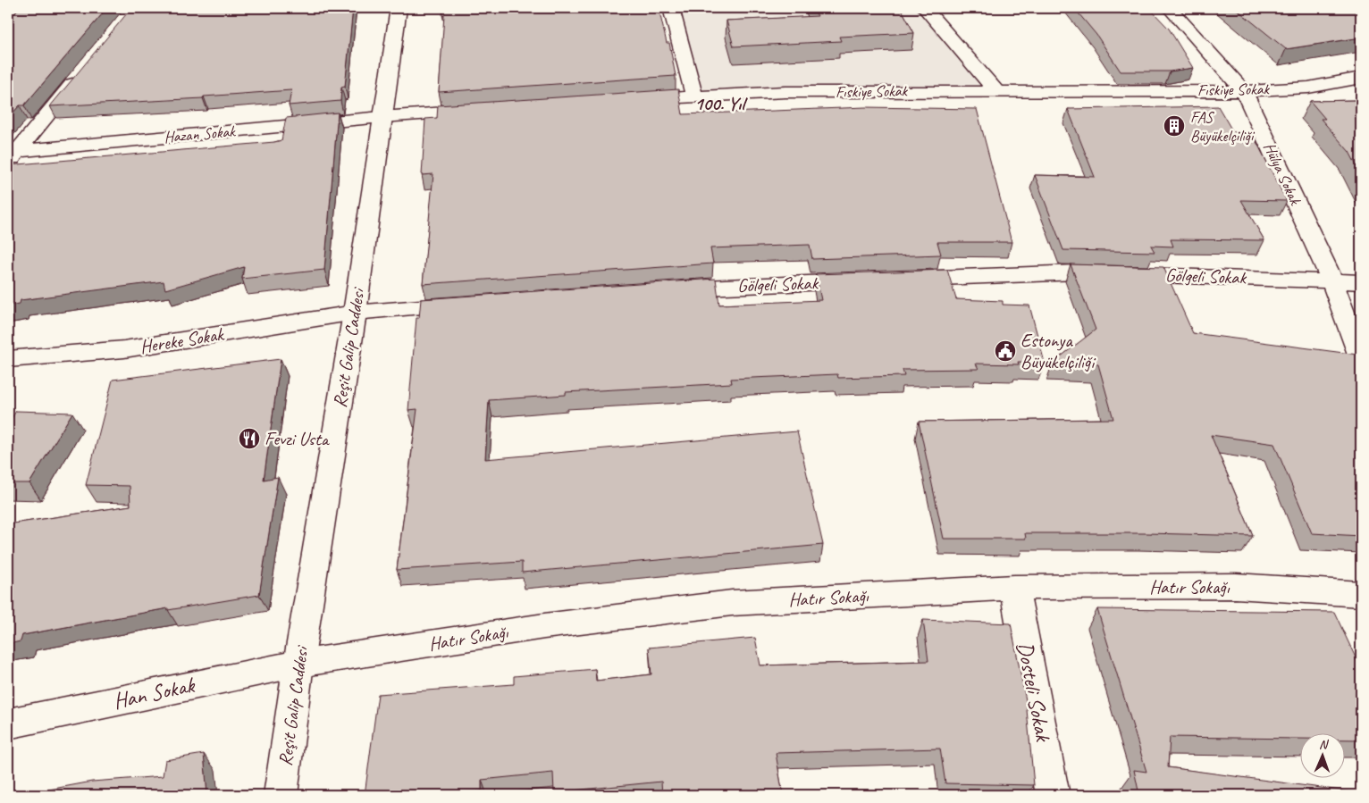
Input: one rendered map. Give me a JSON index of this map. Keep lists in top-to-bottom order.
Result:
{
  "streets": {
    "street": [
      "Fıskiye Sokak",
      "Hazan Sokak",
      "Hülya Sokak",
      "Gölgeli Sokak",
      "Hereke Sokak",
      "Reşit Galip Caddesi",
      "Hatır Sokağı",
      "Dosteli Sokak",
      "Han Sokak"
    ]
  },
  "crossings": [
    ["Fıskiye Sokak", "Hülya Sokak"],
    ["Hazan Sokak", "Reşit Galip Caddesi"],
    ["Hülya Sokak", "Gölgeli Sokak"],
    ["Hereke Sokak", "Reşit Galip Caddesi"],
    ["Reşit Galip Caddesi", "Hatır Sokağı"],
    ["Reşit Galip Caddesi", "Han Sokak"],
    ["Hatır Sokağı", "Dosteli Sokak"],
    ["Hatır Sokağı", "Han Sokak"]
  ],
  "districts": ["100. Yıl"],
  "places": {
    "building": ["FAS Büyükelçiliği"],
    "public building": ["Estonya Büyükelçiliği"],
    "restaurant": ["Fevzi Usta"]
  },
  "north": "top"
}
